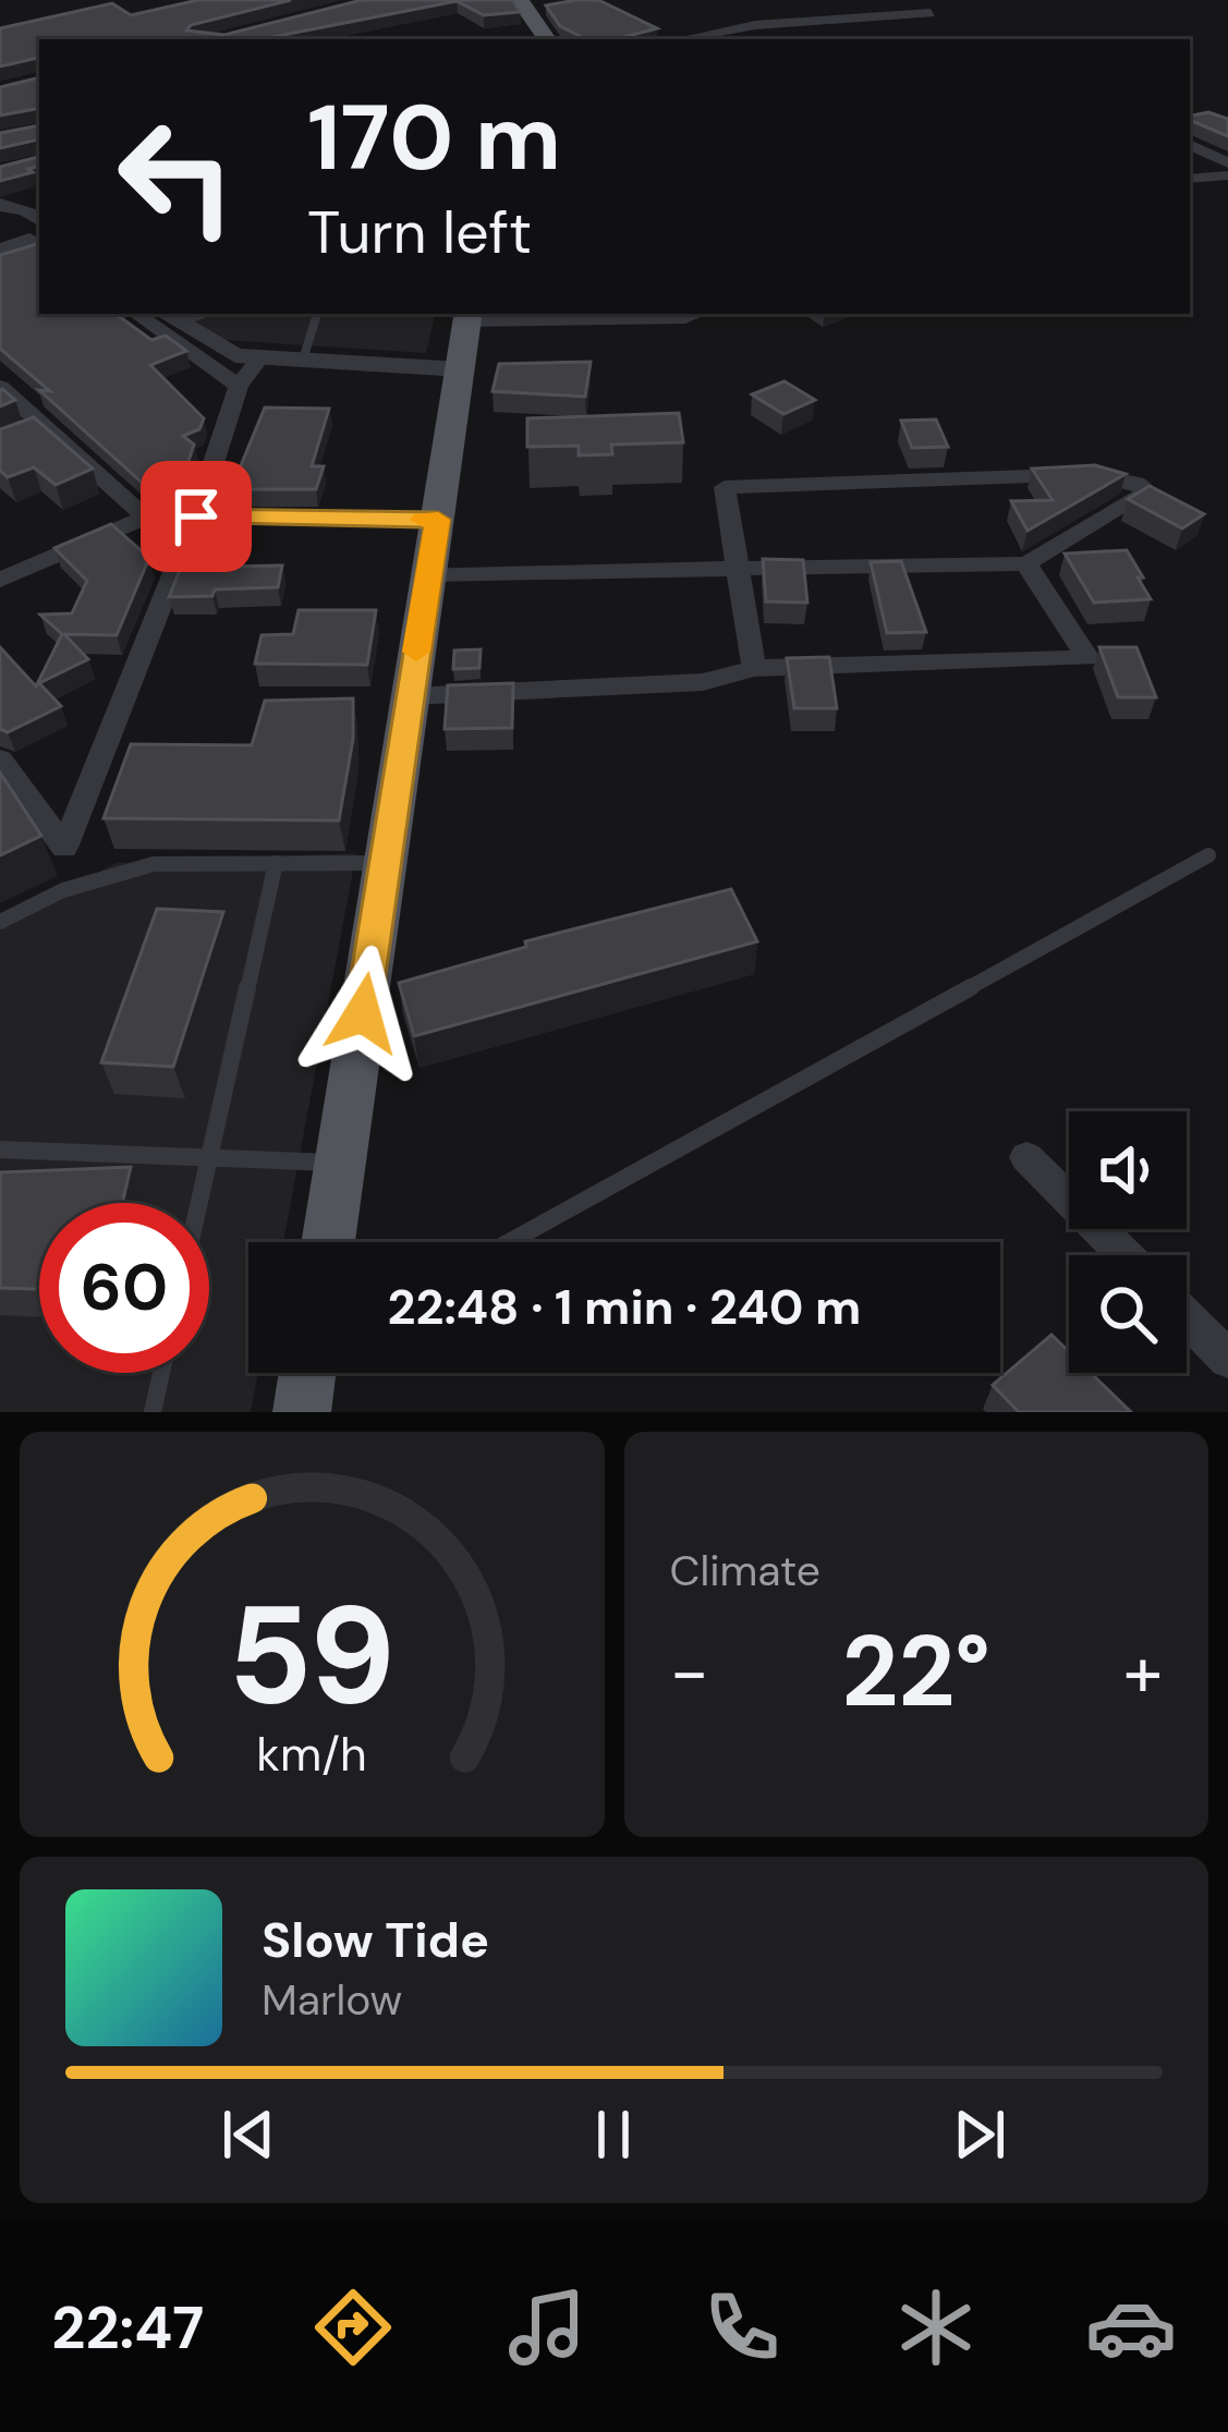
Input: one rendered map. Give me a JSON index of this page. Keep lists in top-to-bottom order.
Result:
{
  "page": {
    "turn": ["170 m", "Turn left"],
    "limit": "60",
    "trip": "22:48 · 1 min · 240 m",
    "tile": "Climate",
    "heat": ["−", "22°", "+"],
    "song": ["Slow Tide", "Marlow"],
    "tabs": "22:47",
    "gauge": ["59", "km/h"]
  }
}
